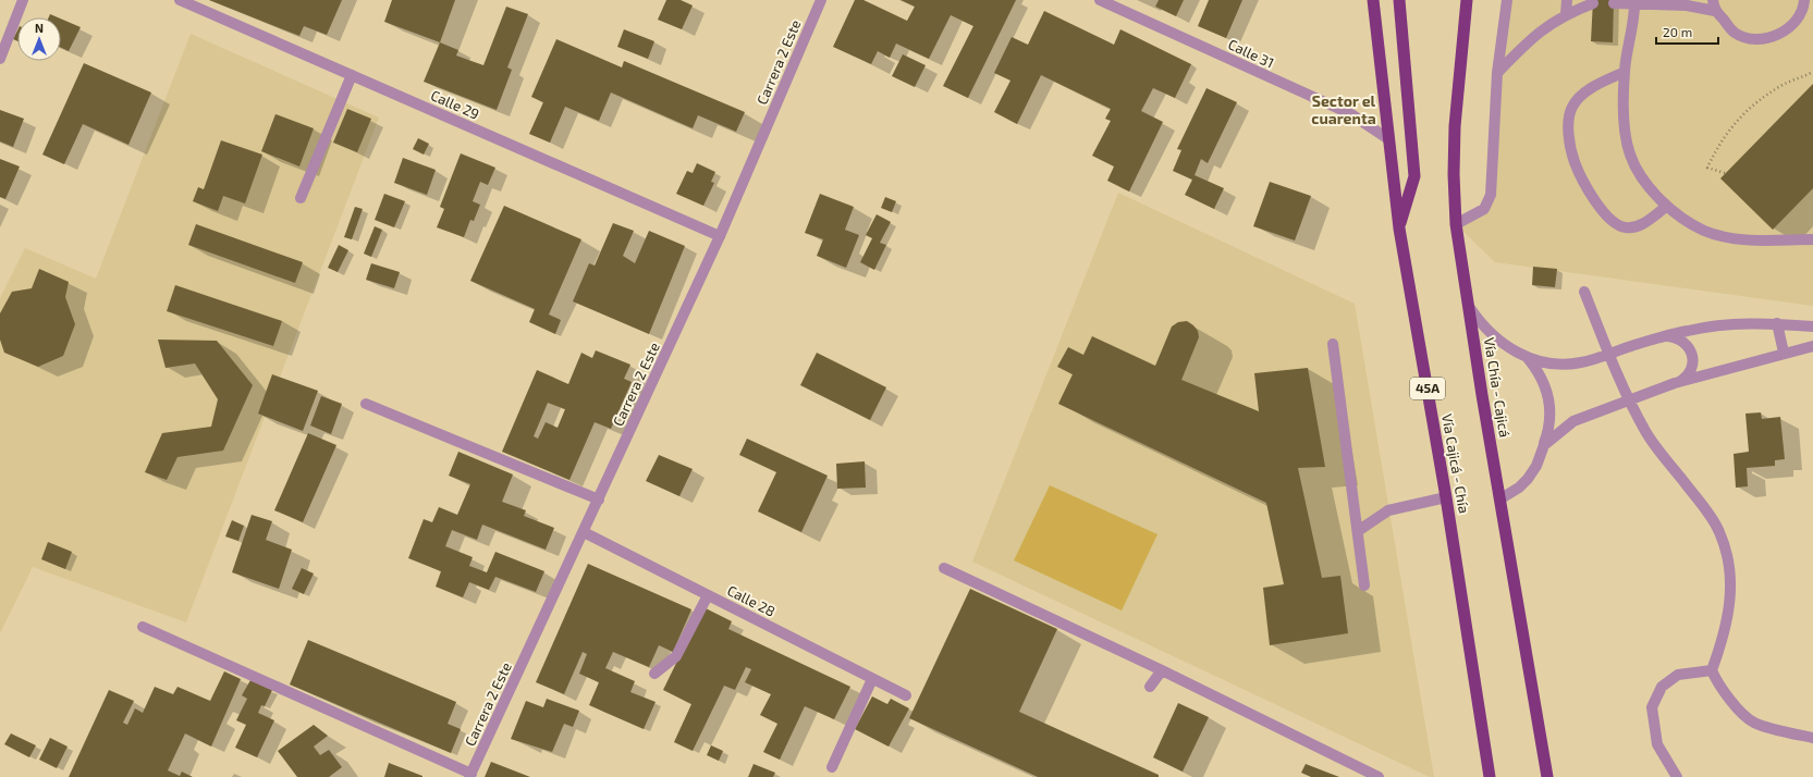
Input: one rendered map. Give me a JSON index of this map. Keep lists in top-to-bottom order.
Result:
{
  "streets": {
    "highway": ["Vía Chía - Cajicá", "45A", "Vía Cajicá - Chía"],
    "street": [
      "Calle 31",
      "Carrera 2 Este",
      "Calle 29",
      "Calle 28"
    ]
  },
  "crossings": [
    ["Calle 31", "Vía Cajicá - Chía"],
    ["Carrera 2 Este", "Calle 29"],
    ["Carrera 2 Este", "Calle 28"]
  ],
  "districts": ["Sector el cuarenta"],
  "scale_bar": "20 m",
  "north": "top"
}
